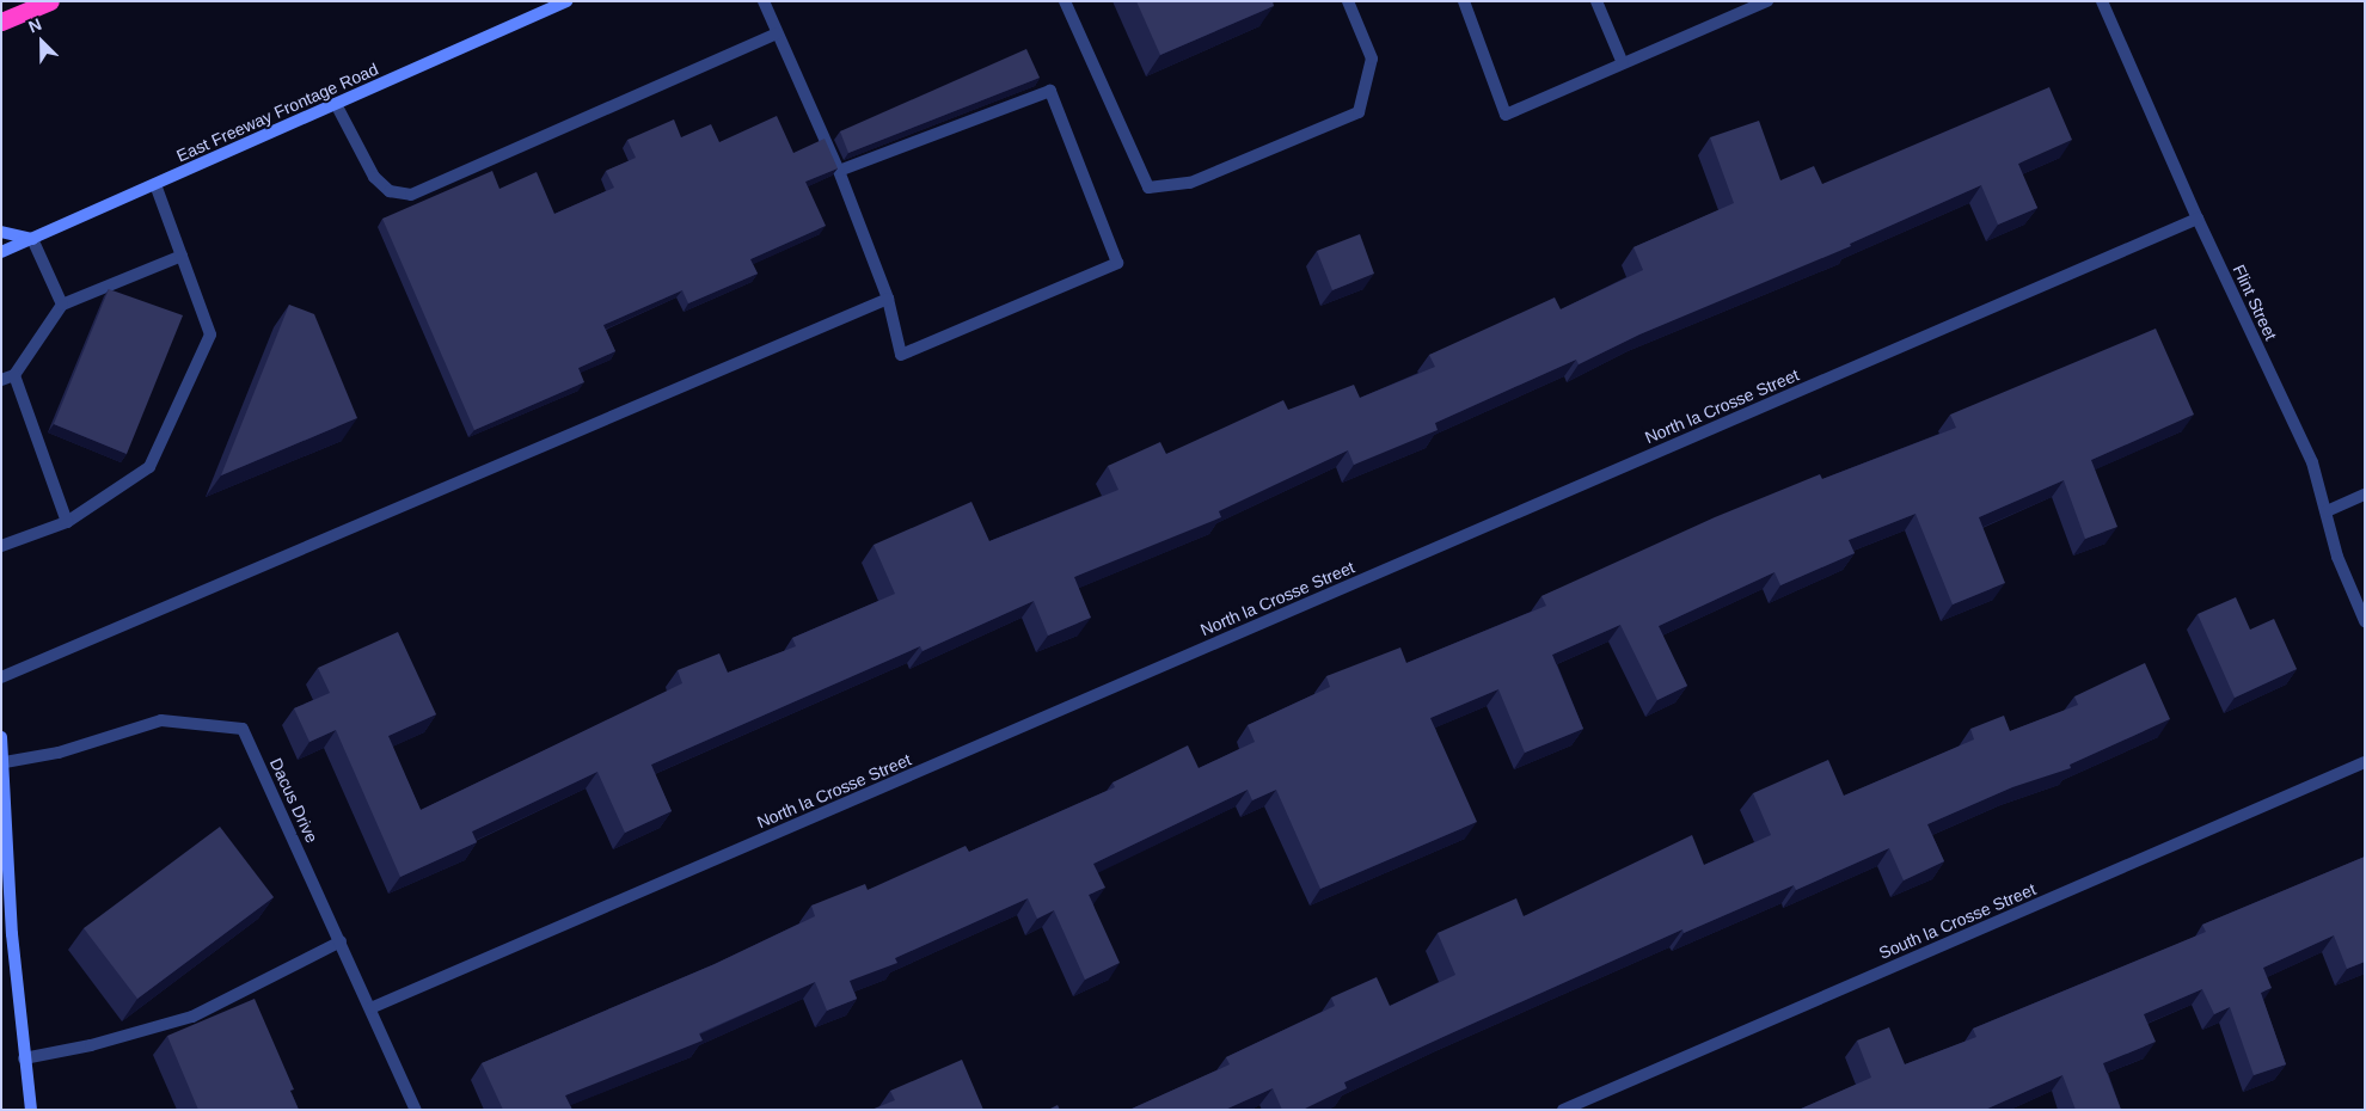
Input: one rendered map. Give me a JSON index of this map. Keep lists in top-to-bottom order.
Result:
{
  "streets": {
    "main road": ["East Freeway Frontage Road"],
    "street": [
      "Flint Street",
      "North la Crosse Street",
      "Dacus Drive",
      "South la Crosse Street"
    ]
  },
  "crossings": [
    ["Flint Street", "North la Crosse Street"],
    ["North la Crosse Street", "Dacus Drive"]
  ],
  "north": "top left"
}
